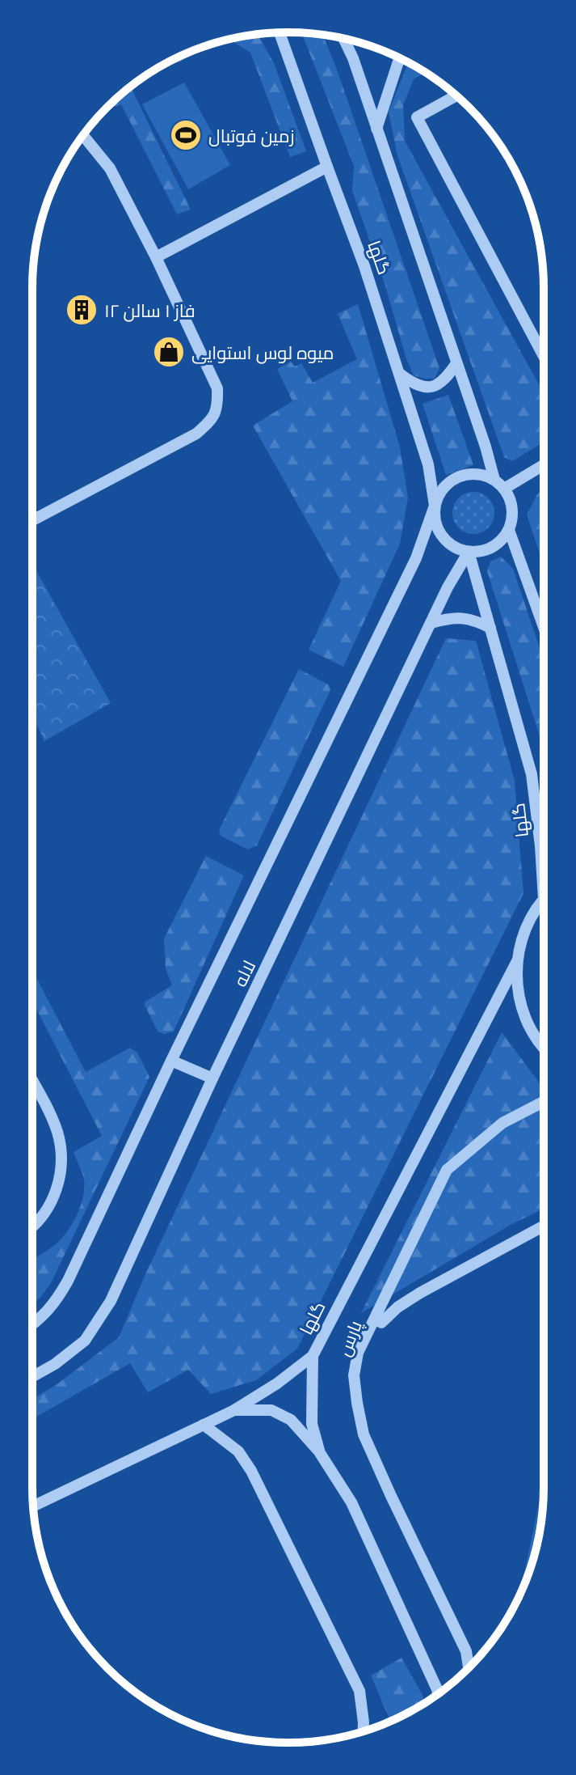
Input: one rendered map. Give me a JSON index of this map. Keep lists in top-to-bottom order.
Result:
{
  "streets": {
    "street": ["گلها", "لاله", "پارس"]
  },
  "crossings": [
    ["گلها", "لاله"]
  ],
  "places": {
    "sports": ["زمین فوتبال"],
    "building": ["فاز ۱ سالن ۱۲"],
    "shop": ["میوه لوس استوایی"]
  }
}
